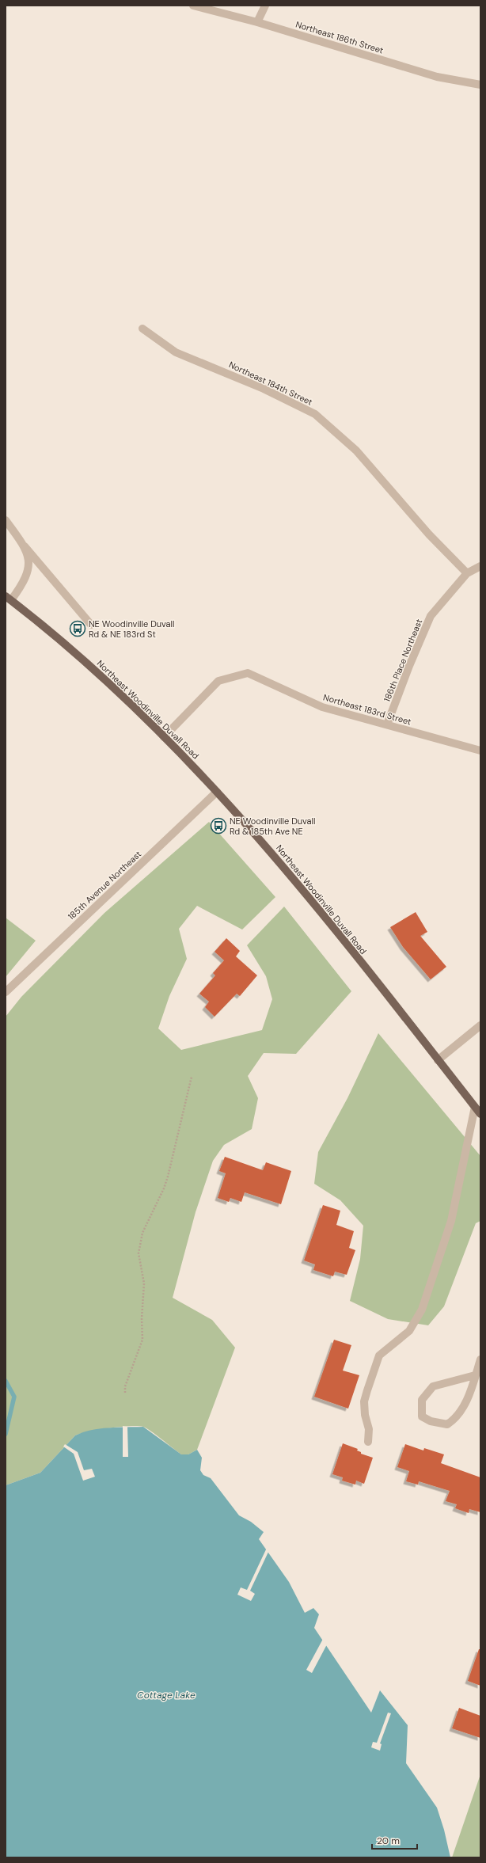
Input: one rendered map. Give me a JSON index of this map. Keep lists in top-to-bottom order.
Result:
{
  "streets": {
    "main road": ["Northeast Woodinville Duvall Road"],
    "street": [
      "Northeast 186th Street",
      "Northeast 184th Street",
      "186th Place Northeast",
      "Northeast 183rd Street",
      "185th Avenue Northeast"
    ]
  },
  "crossings": [
    ["Northeast 184th Street", "186th Place Northeast"],
    ["186th Place Northeast", "Northeast 183rd Street"],
    ["Northeast Woodinville Duvall Road", "Northeast 183rd Street"],
    ["Northeast Woodinville Duvall Road", "185th Avenue Northeast"]
  ],
  "water": ["Cottage Lake"],
  "places": {
    "bus stop": ["NE Woodinville Duvall Rd & NE 183rd St", "NE Woodinville Duvall Rd & 185th Ave NE"]
  },
  "scale_bar": "20 m"
}
